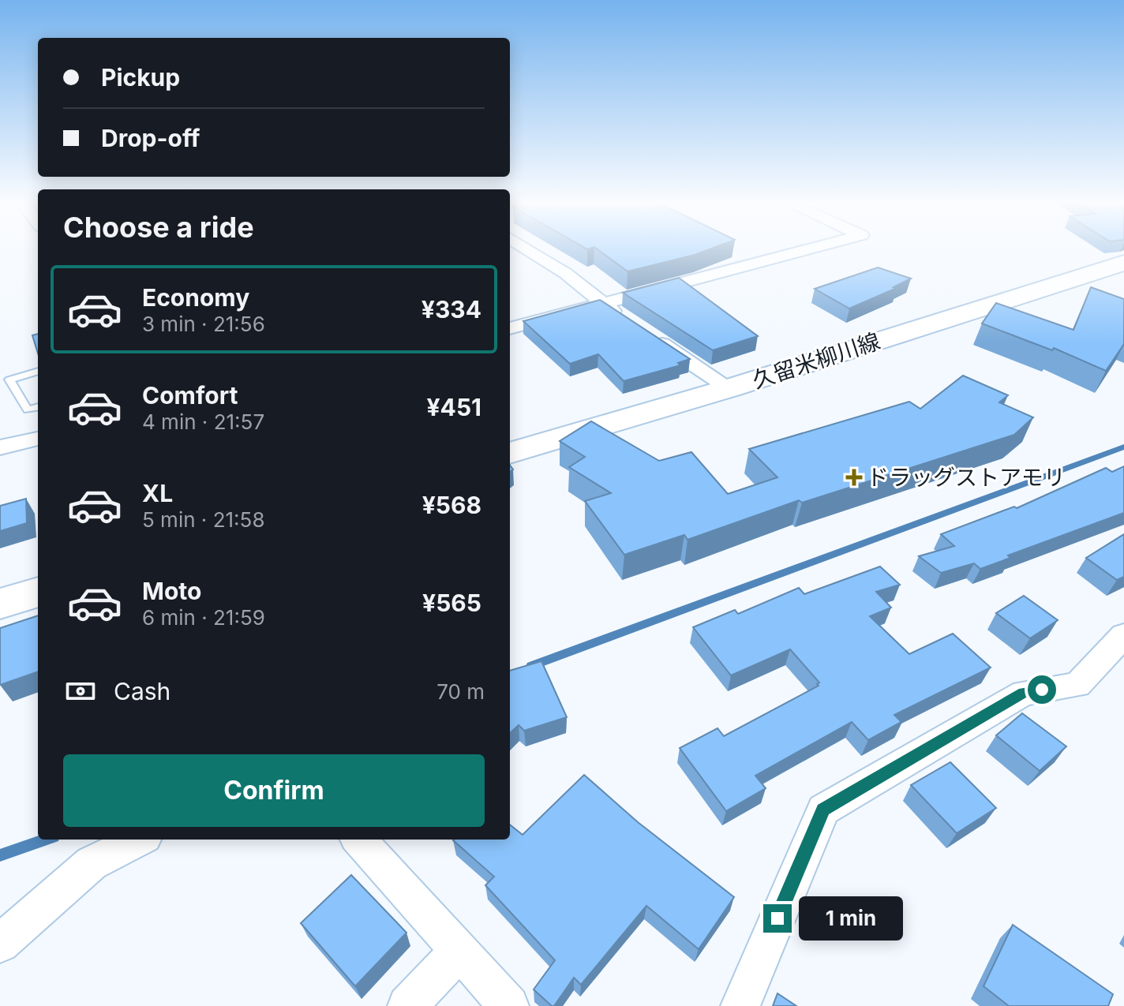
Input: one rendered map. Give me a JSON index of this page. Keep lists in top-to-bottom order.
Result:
{
  "streets": {
    "main road": ["久留米柳川線"]
  },
  "places": {
    "health": ["ドラッグストアモリ"]
  },
  "page": {
    "banner": ["Pickup", "Drop-off"],
    "heading": "Choose a ride",
    "list": [
      {
        "name": "Economy",
        "note": "3 min · 21:56",
        "value": "¥334"
      },
      {
        "name": "Comfort",
        "note": "4 min · 21:57",
        "value": "¥451"
      },
      {
        "name": "XL",
        "note": "5 min · 21:58",
        "value": "¥568"
      },
      {
        "name": "Moto",
        "note": "6 min · 21:59",
        "value": "¥565"
      }
    ],
    "pay": ["Cash", "70 m"],
    "buttons": "Confirm",
    "bubble": "1 min"
  }
}
